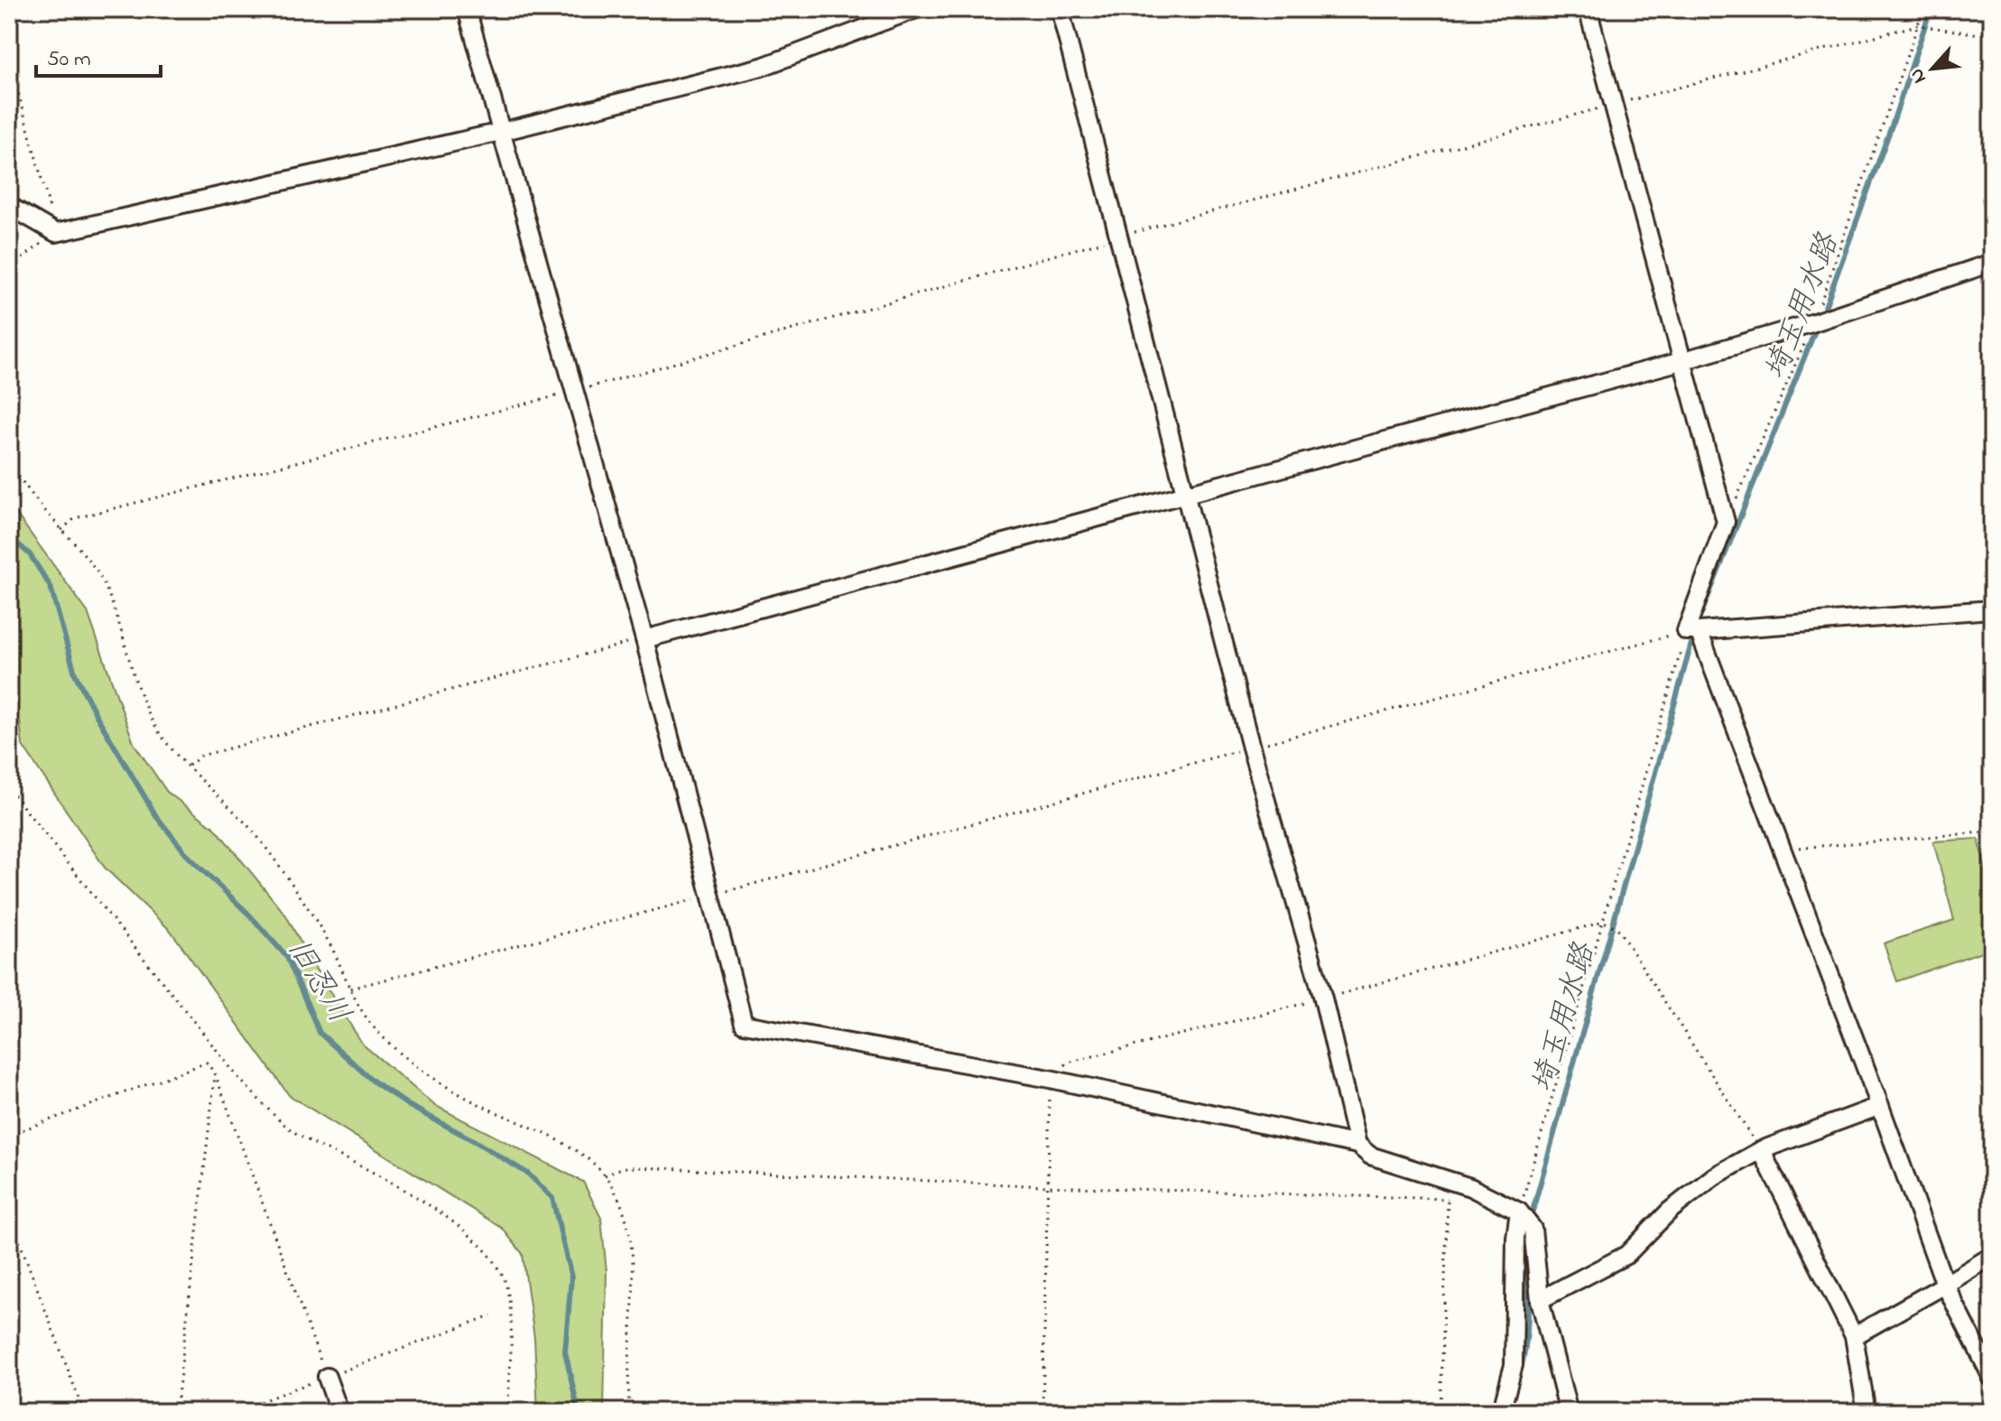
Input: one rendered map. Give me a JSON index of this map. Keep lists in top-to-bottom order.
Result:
{
  "water": ["埼玉用水路", "旧忍川"],
  "scale_bar": "50 m",
  "north": "bottom left"
}
